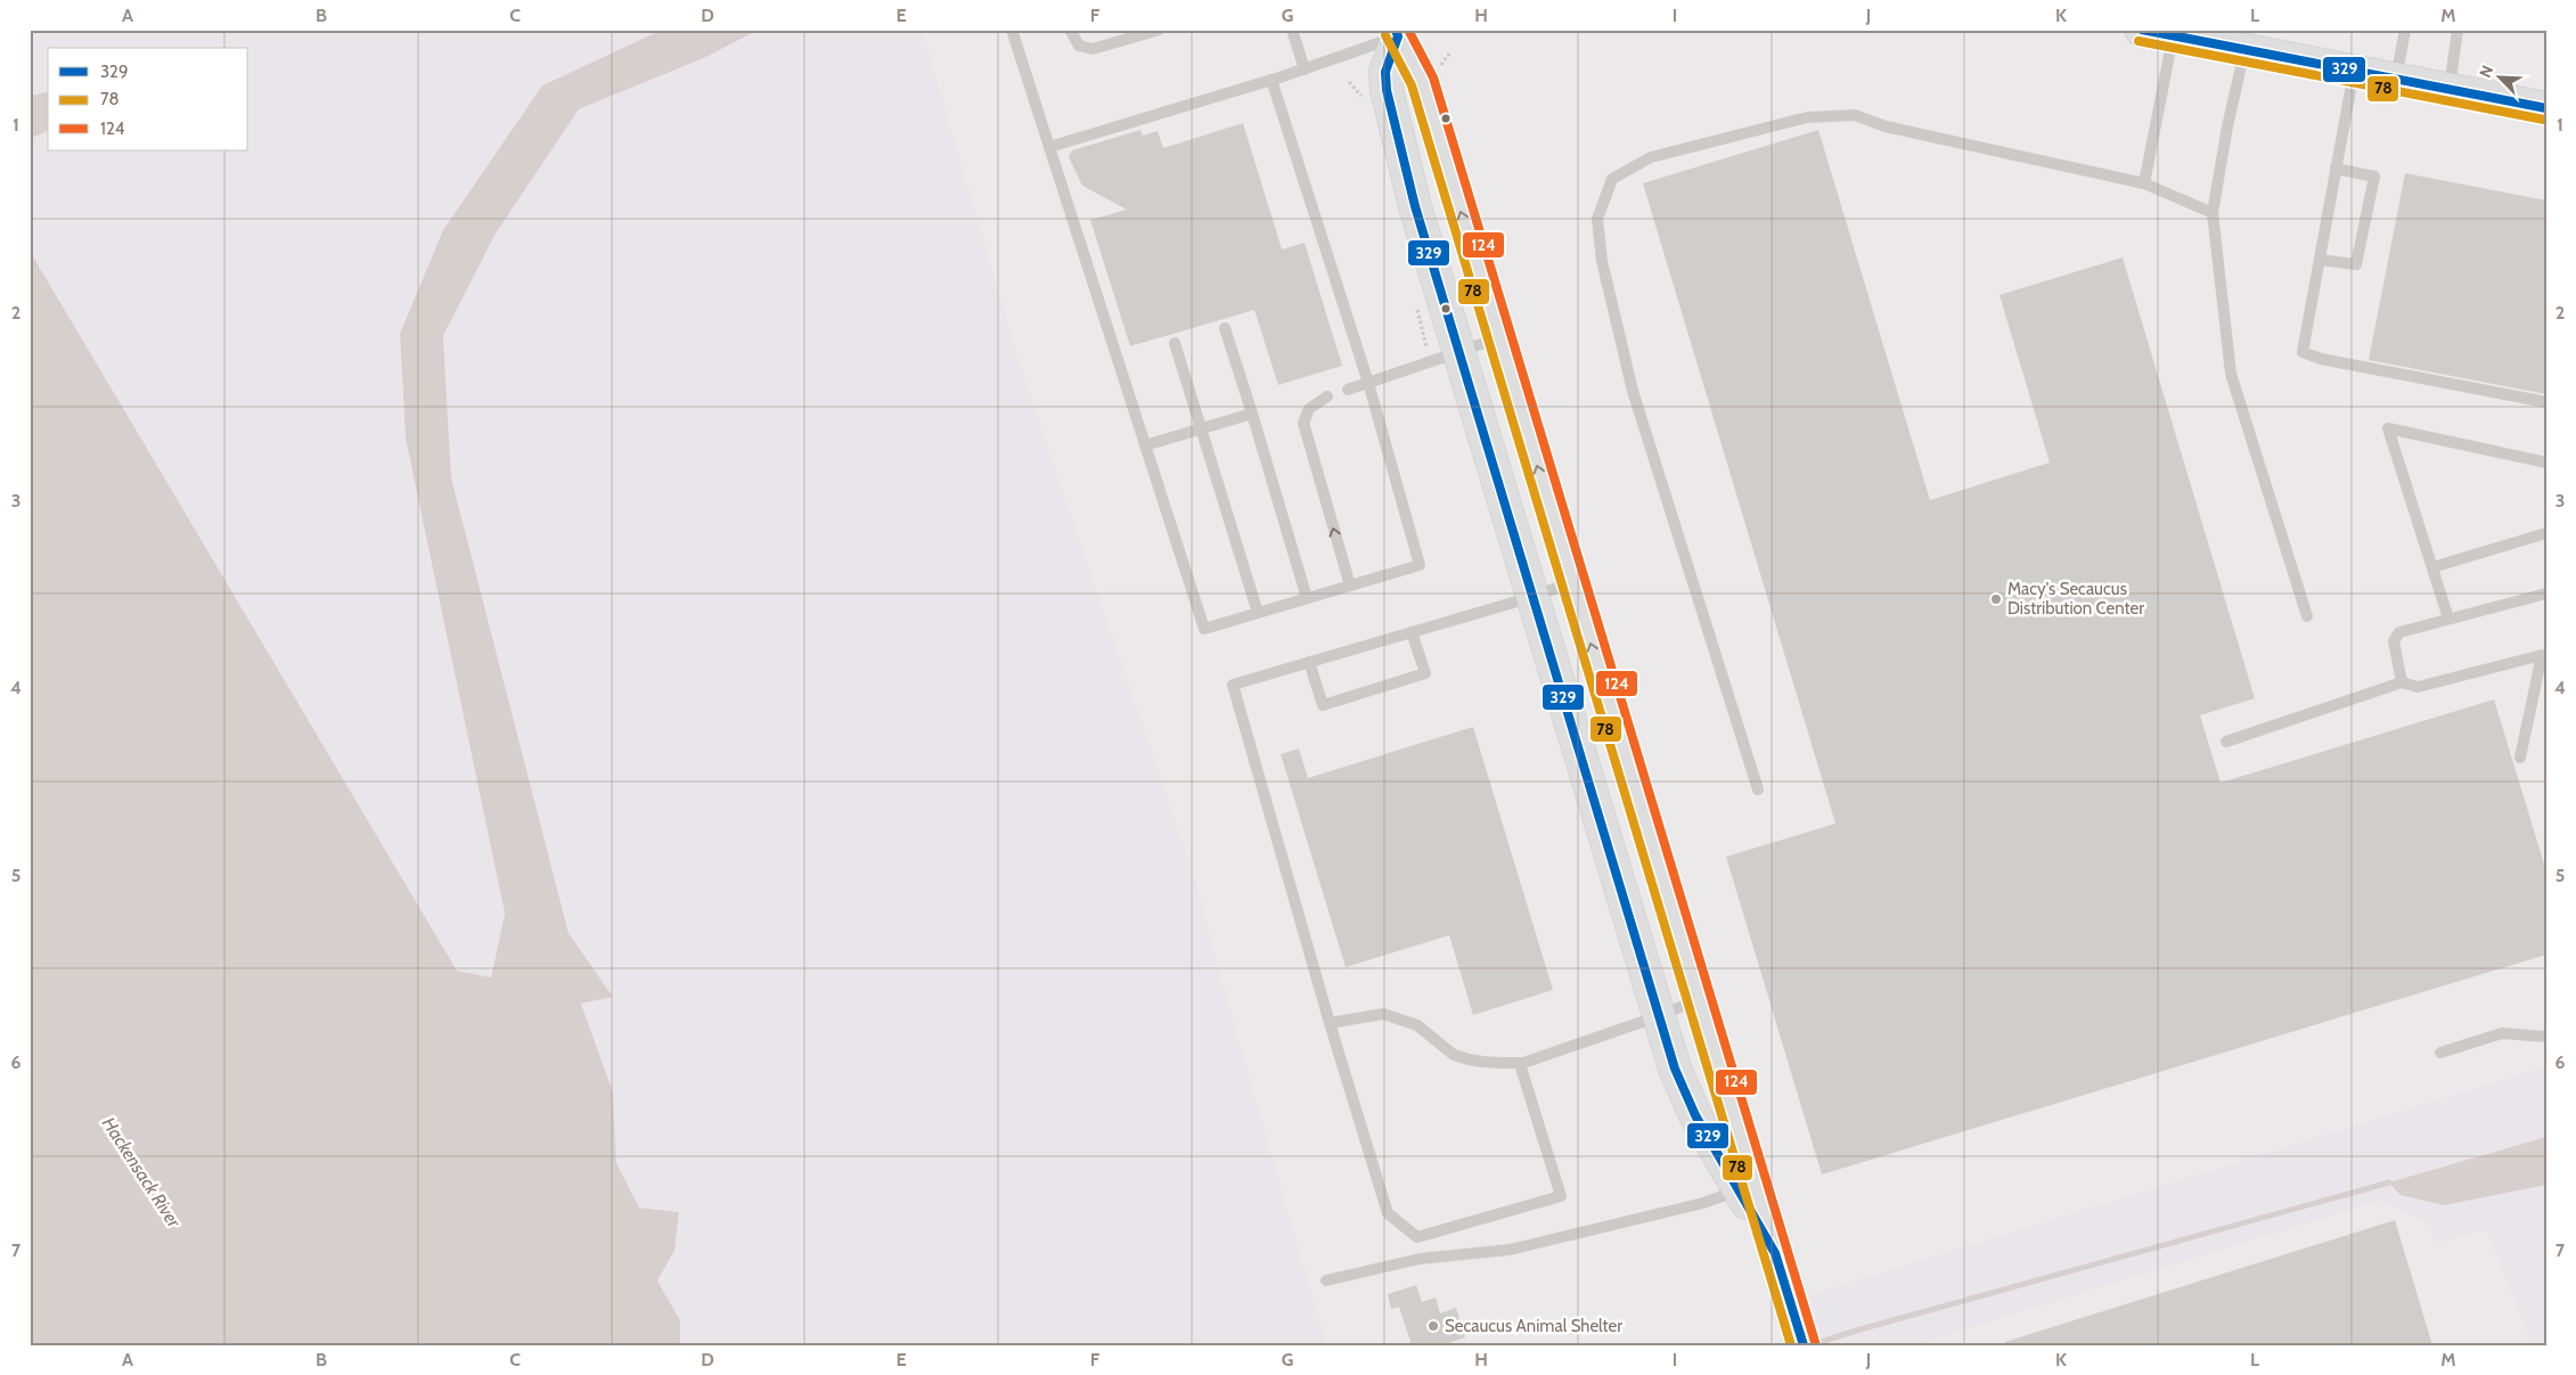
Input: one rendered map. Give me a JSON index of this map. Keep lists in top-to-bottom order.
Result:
{
  "water": ["Hackensack River"],
  "places": ["Macy's Secaucus Distribution Center", "Secaucus Animal Shelter"],
  "lines": ["transit line 329", "transit line 124", "transit line 78"],
  "legend": ["329", "78", "124"],
  "north": "top left",
  "grid": {
    "columns": [
      "A",
      "B",
      "C",
      "D",
      "E",
      "F",
      "G",
      "H",
      "I",
      "J",
      "K",
      "L",
      "M"
    ],
    "rows": [
      "1",
      "2",
      "3",
      "4",
      "5",
      "6",
      "7"
    ]
  }
}
